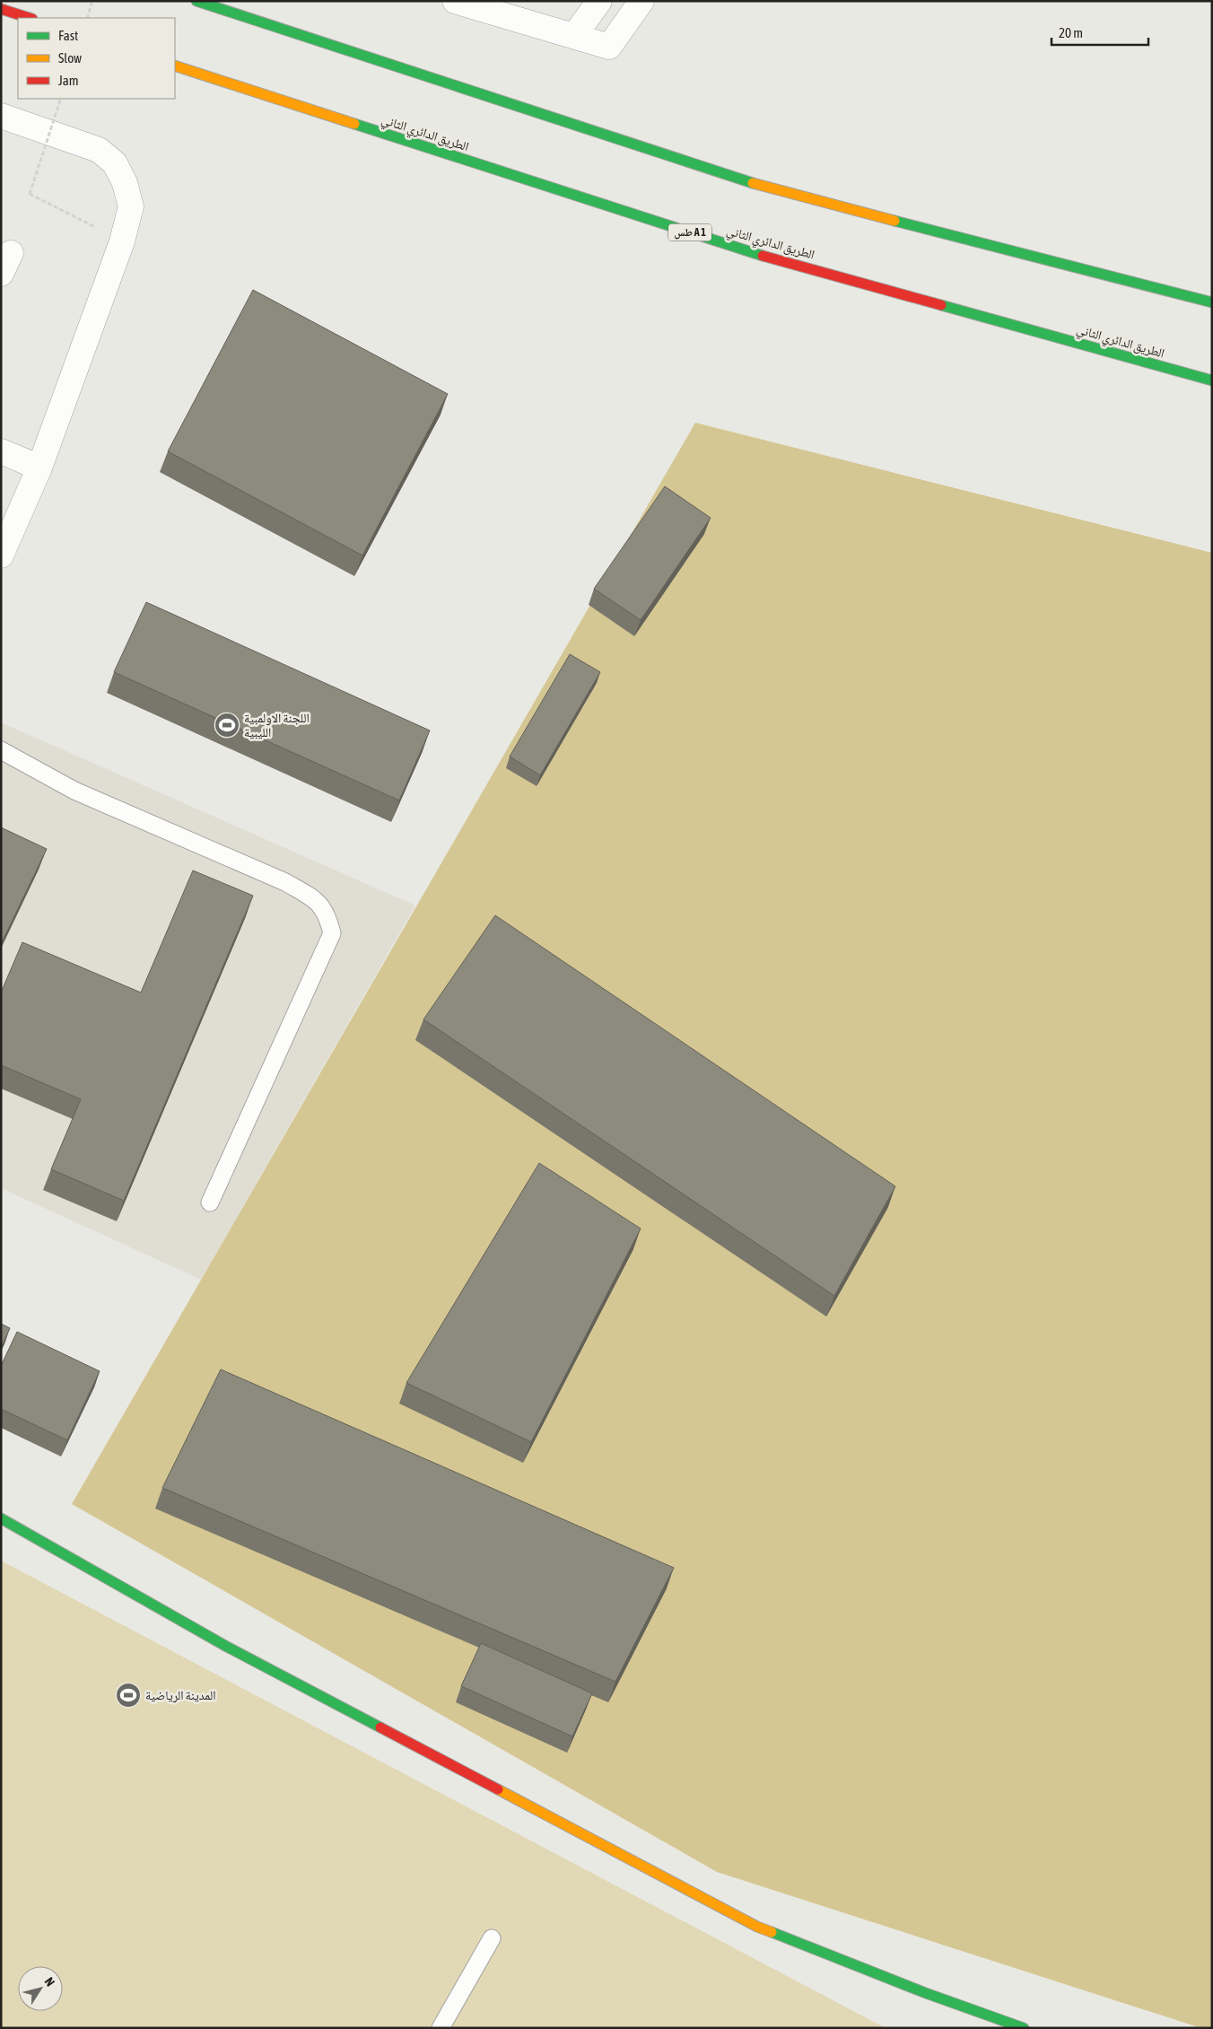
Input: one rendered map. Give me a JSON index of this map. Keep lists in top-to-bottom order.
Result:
{
  "streets": {
    "main road": ["الطريق الدائري الثاني", "طس A 1"]
  },
  "places": {
    "sports": ["اللجنة الاولمبية الليبية", "المدينة الرياضية"]
  },
  "legend": ["Fast", "Slow", "Jam"],
  "scale_bar": "20 m",
  "north": "top right"
}
